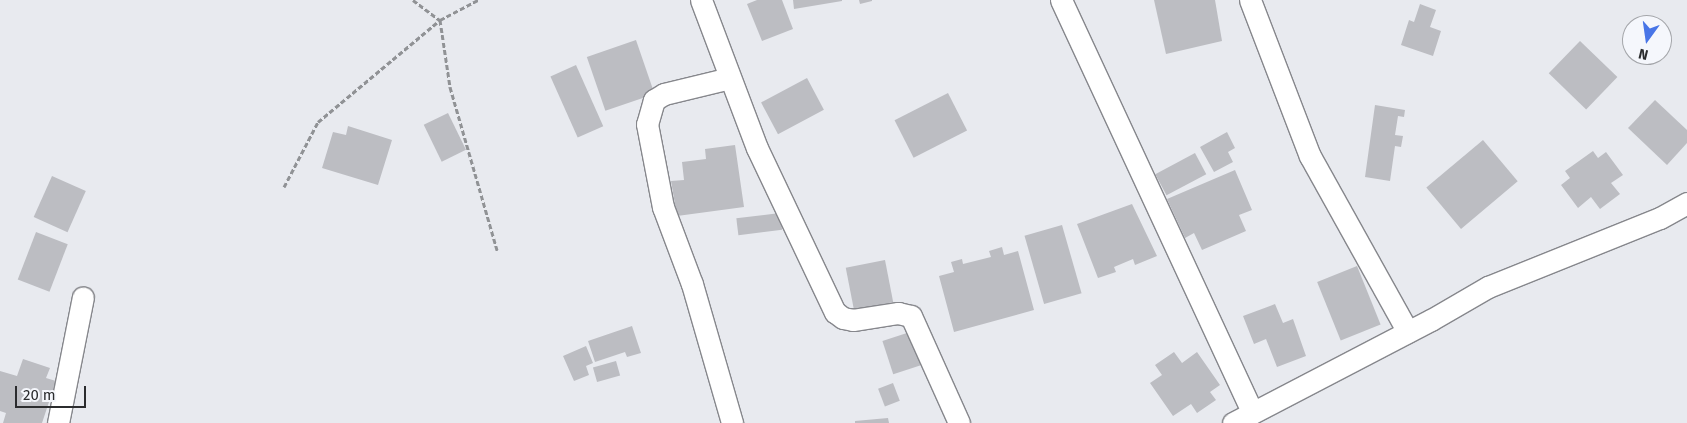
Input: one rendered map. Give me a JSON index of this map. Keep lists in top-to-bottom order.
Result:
{
  "scale_bar": "20 m",
  "north": "bottom"
}
